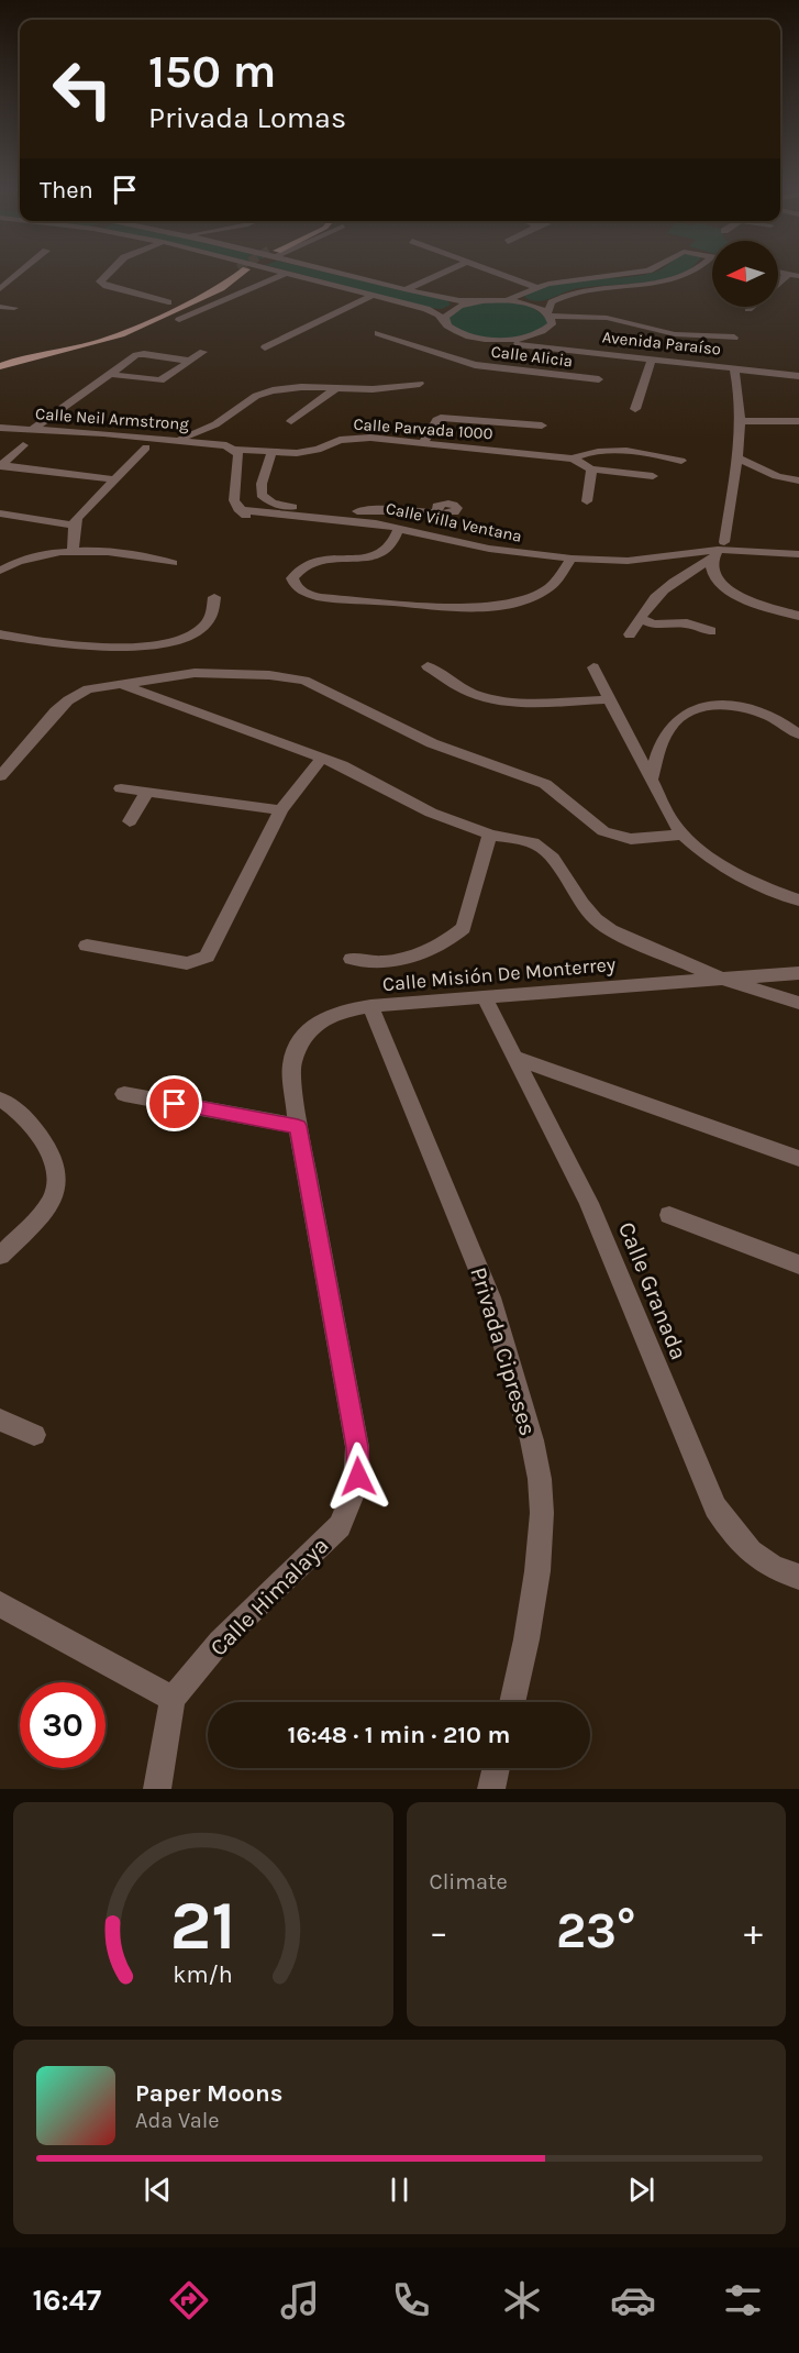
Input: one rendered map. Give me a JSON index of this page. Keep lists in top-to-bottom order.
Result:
{
  "streets": {
    "street": [
      "Avenida Paraíso",
      "Calle Alicia",
      "Calle Neil Armstrong",
      "Calle Parvada 1000",
      "Calle Villa Ventana",
      "Calle Misión De Monterrey",
      "Calle Granada",
      "Privada Cipreses",
      "Calle Himalaya"
    ]
  },
  "crossings": [
    ["Avenida Paraíso", "Calle Alicia"],
    ["Avenida Paraíso", "Calle Villa Ventana"],
    ["Calle Neil Armstrong", "Calle Parvada 1000"],
    ["Calle Neil Armstrong", "Calle Villa Ventana"],
    ["Calle Parvada 1000", "Calle Villa Ventana"],
    ["Calle Misión De Monterrey", "Calle Granada"],
    ["Calle Misión De Monterrey", "Privada Cipreses"],
    ["Calle Misión De Monterrey", "Calle Himalaya"]
  ],
  "north": "left",
  "page": {
    "turn": ["150 m", "Privada Lomas"],
    "then": "Then",
    "limit": "30",
    "trip": "16:48 · 1 min · 210 m",
    "tile": "Climate",
    "heat": ["−", "23°", "+"],
    "song": ["Paper Moons", "Ada Vale"],
    "tabs": "16:47",
    "gauge": ["21", "km/h"]
  }
}
